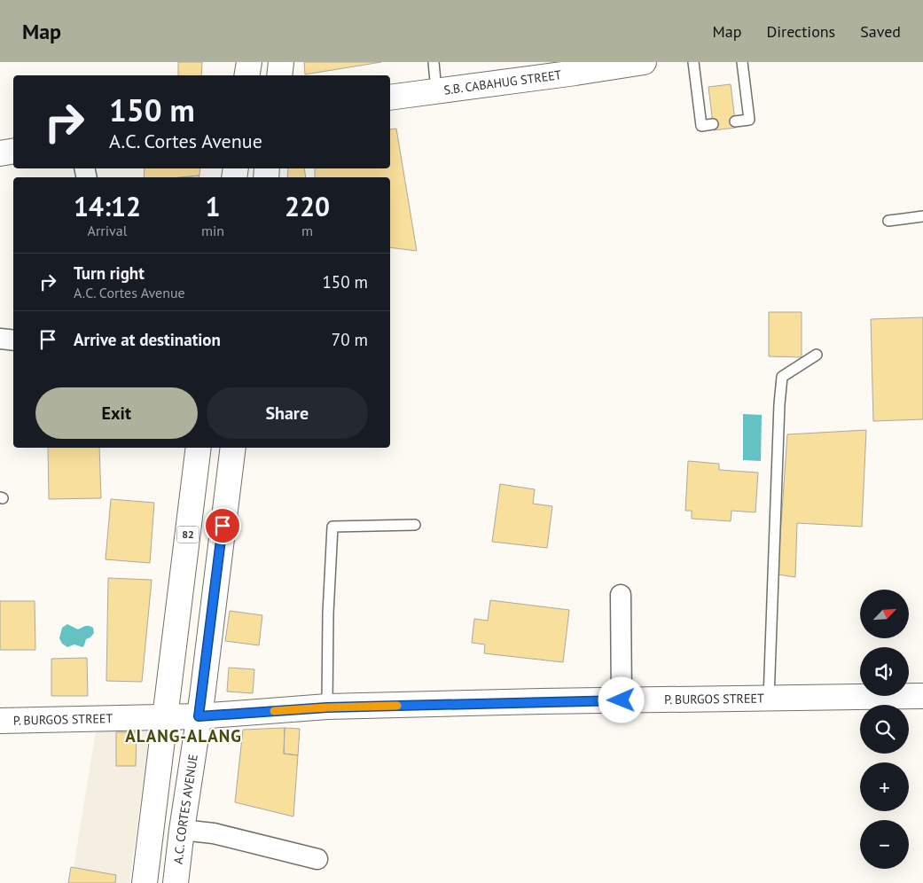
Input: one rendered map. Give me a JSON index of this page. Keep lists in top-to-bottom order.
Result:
{
  "streets": {
    "street": [
      "S.B. CABAHUG STREET",
      "82",
      "P. BURGOS STREET",
      "A.C. CORTES AVENUE"
    ]
  },
  "crossings": [
    ["82", "P. BURGOS STREET"],
    ["P. BURGOS STREET", "A.C. CORTES AVENUE"]
  ],
  "districts": ["ALANG-ALANG"],
  "north": "top right",
  "page": {
    "header": "Map",
    "nav": ["Map", "Directions", "Saved"],
    "turn": ["150 m", "A.C. Cortes Avenue"],
    "eta": [
      "14:12",
      "Arrival",
      "1",
      "min",
      "220",
      "m"
    ],
    "list": [
      {
        "name": "Turn right",
        "note": "A.C. Cortes Avenue",
        "value": "150 m"
      },
      {
        "name": "Arrive at destination",
        "value": "70 m"
      }
    ],
    "buttons": ["Exit", "Share"],
    "map_buttons": ["+", "−"]
  }
}
